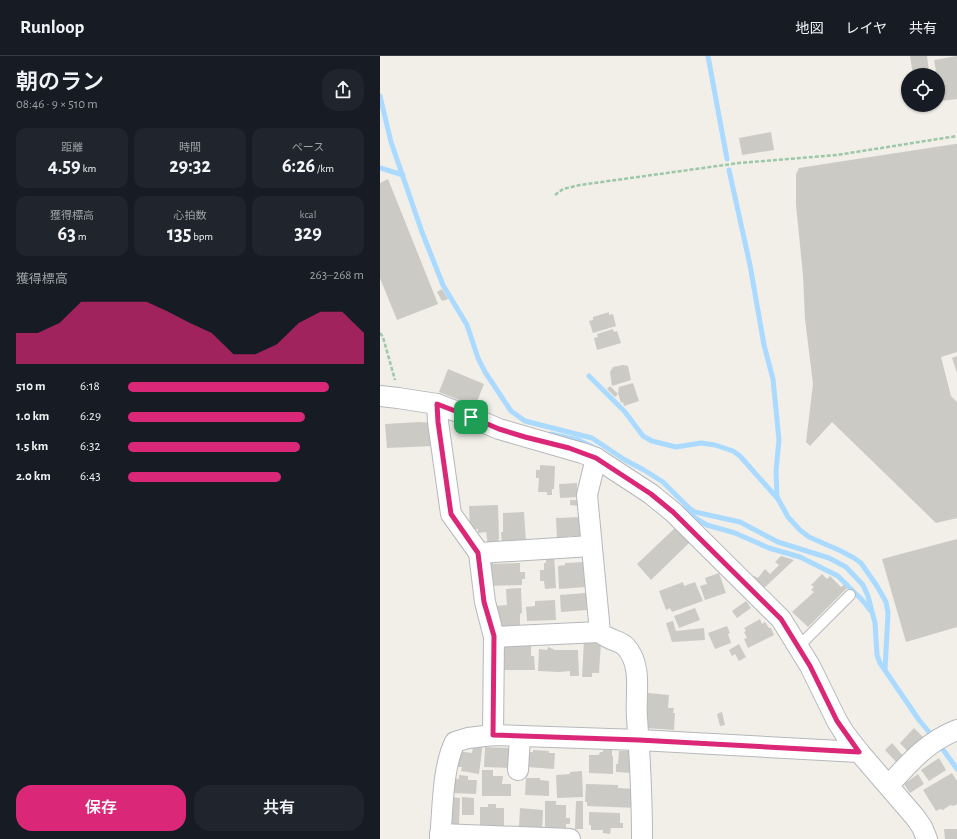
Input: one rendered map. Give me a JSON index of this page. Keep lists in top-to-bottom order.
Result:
{
  "page": {
    "header": "Runloop",
    "nav": ["地図", "レイヤ", "共有"],
    "heading": ["朝のラン", "08:46 · 9 × 510 m"],
    "stats": [
      ["距離", "4.59 km"],
      ["時間", "29:32"],
      ["ペース", "6:26 /km"],
      ["獲得標高", "63 m"],
      ["心拍数", "135 bpm"],
      ["kcal", "329"]
    ],
    "chart": ["獲得標高", "263–268 m"],
    "list": [
      {
        "name": "510 m",
        "note": "6:18"
      },
      {
        "name": "1.0 km",
        "note": "6:29"
      },
      {
        "name": "1.5 km",
        "note": "6:32"
      },
      {
        "name": "2.0 km",
        "note": "6:43"
      }
    ],
    "buttons": ["保存", "共有"]
  }
}
